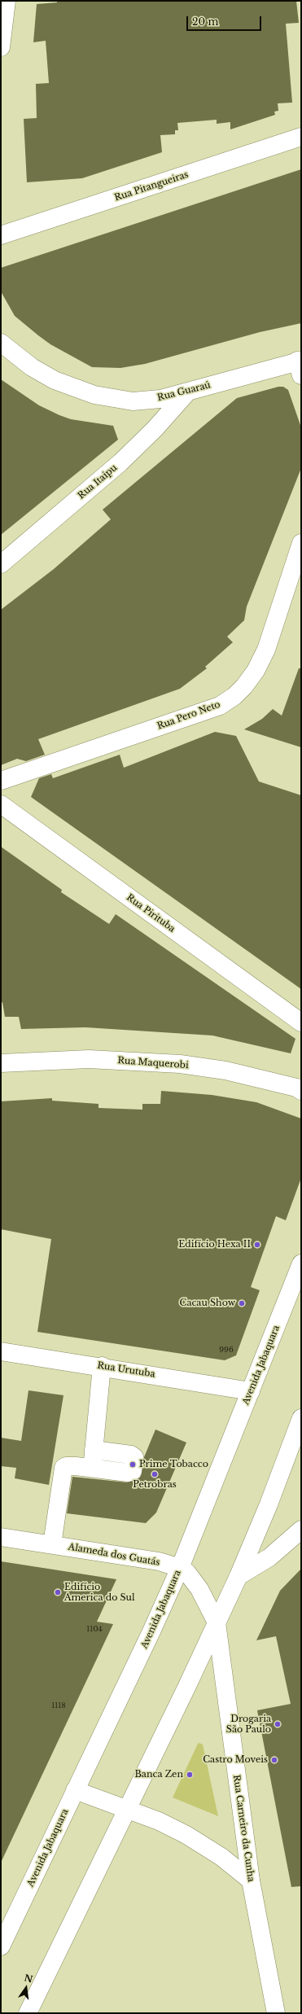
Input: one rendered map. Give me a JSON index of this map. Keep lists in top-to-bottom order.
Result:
{
  "streets": {
    "street": [
      "Rua Pitangueiras",
      "Rua Guaraú",
      "Rua Itaipu",
      "Rua Pero Neto",
      "Rua Pirituba",
      "Rua Maquerobi",
      "Avenida Jabaquara",
      "Rua Urutuba",
      "Alameda dos Guatás",
      "Rua Carneiro da Cunha"
    ]
  },
  "crossings": [
    ["Rua Guaraú", "Rua Itaipu"],
    ["Avenida Jabaquara", "Rua Urutuba"],
    ["Avenida Jabaquara", "Alameda dos Guatás"],
    ["Alameda dos Guatás", "Rua Carneiro da Cunha"]
  ],
  "places": [
    "Edifício Hexa II",
    "Cacau Show",
    "Prime Tobacco",
    "Petrobras",
    "Edifício America do Sul",
    "Drogaria São Paulo",
    "Castro Moveis",
    "Banca Zen"
  ],
  "house_numbers": ["996", "1104", "1118"],
  "scale_bar": "20 m",
  "north": "top"
}
